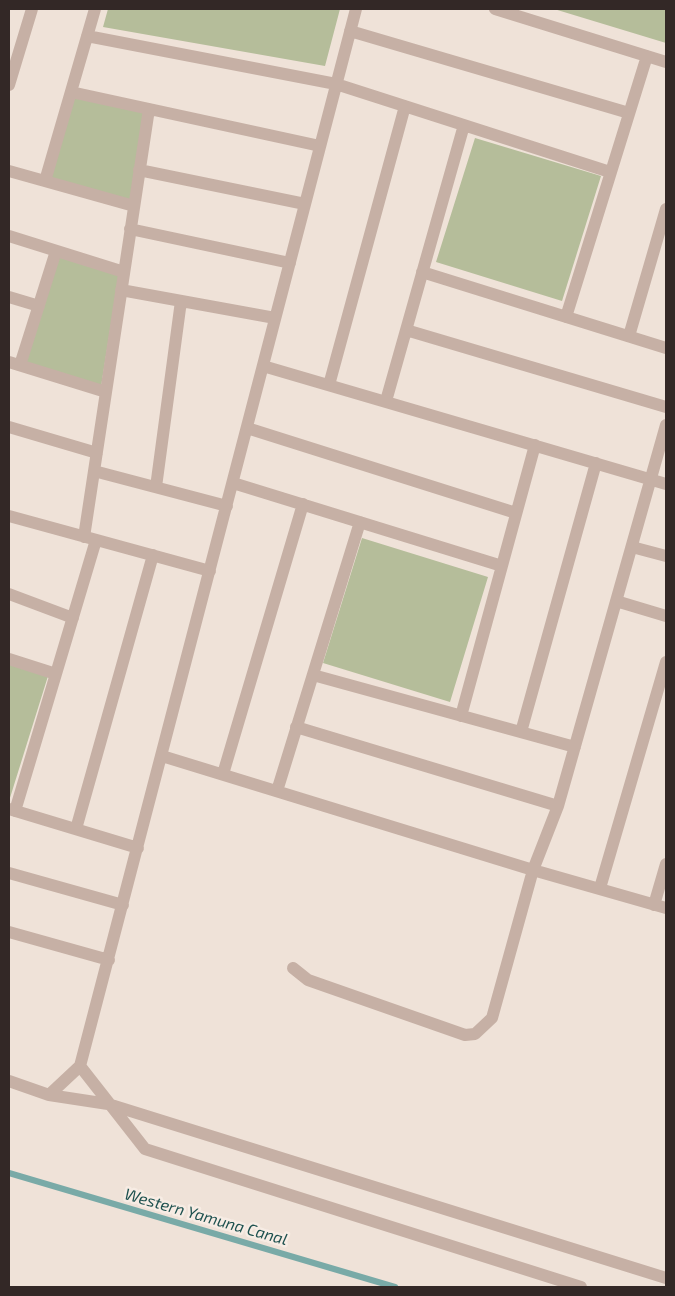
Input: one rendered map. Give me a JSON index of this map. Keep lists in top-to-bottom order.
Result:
{
  "water": ["Western Yamuna Canal"]
}
